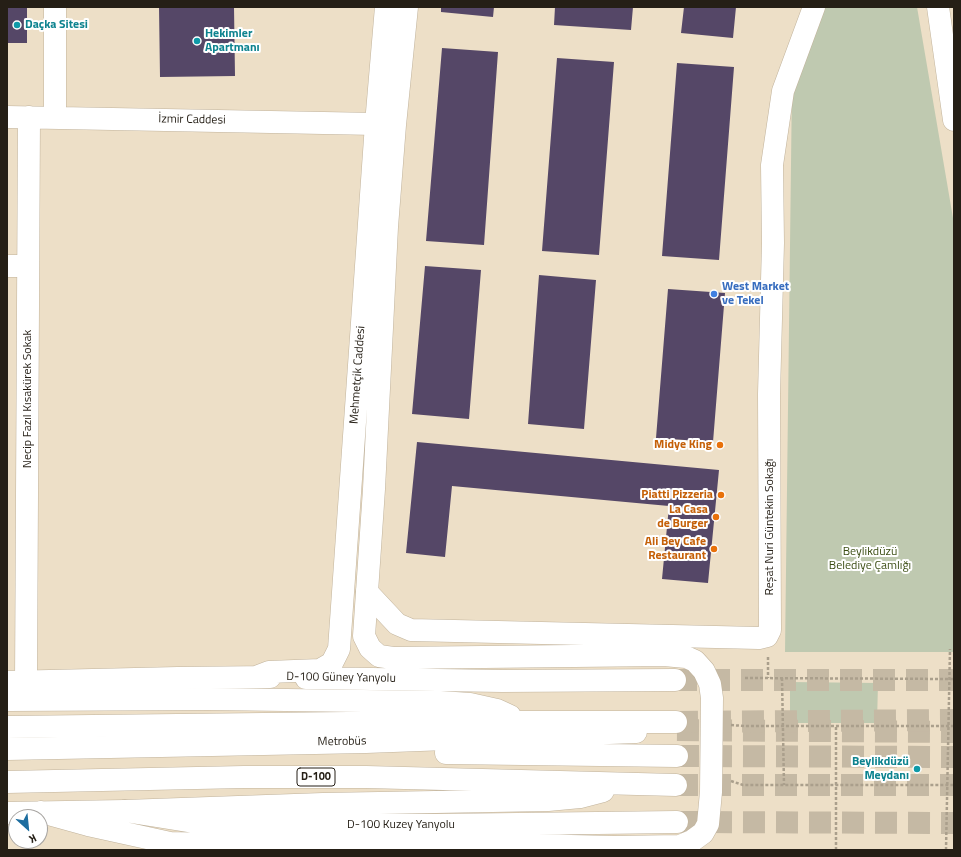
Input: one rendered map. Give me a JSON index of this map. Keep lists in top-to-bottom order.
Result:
{
  "streets": {
    "main road": [
      "İzmir Caddesi",
      "Mehmetçik Caddesi",
      "Necip Fazıl Kısakürek Sokak",
      "Reşat Nuri Güntekin Sokağı",
      "D-100 Güney Yanyolu",
      "Metrobüs",
      "D-100",
      "D-100 Kuzey Yanyolu"
    ]
  },
  "crossings": [
    ["İzmir Caddesi", "Mehmetçik Caddesi"],
    ["İzmir Caddesi", "Necip Fazıl Kısakürek Sokak"],
    ["Mehmetçik Caddesi", "Reşat Nuri Güntekin Sokağı"],
    ["Mehmetçik Caddesi", "D-100 Güney Yanyolu"],
    ["Necip Fazıl Kısakürek Sokak", "D-100 Güney Yanyolu"]
  ],
  "parks": ["Beylikdüzü Belediye Çamlığı"],
  "places": [
    "Daçka Sitesi",
    "Hekimler Apartmanı",
    "West Market ve Tekel",
    "Midye King",
    "Piatti Pizzeria",
    "La Casa de Burger",
    "Ali Bey Cafe Restaurant",
    "Beylikdüzü Meydanı"
  ],
  "north": "bottom right"
}
